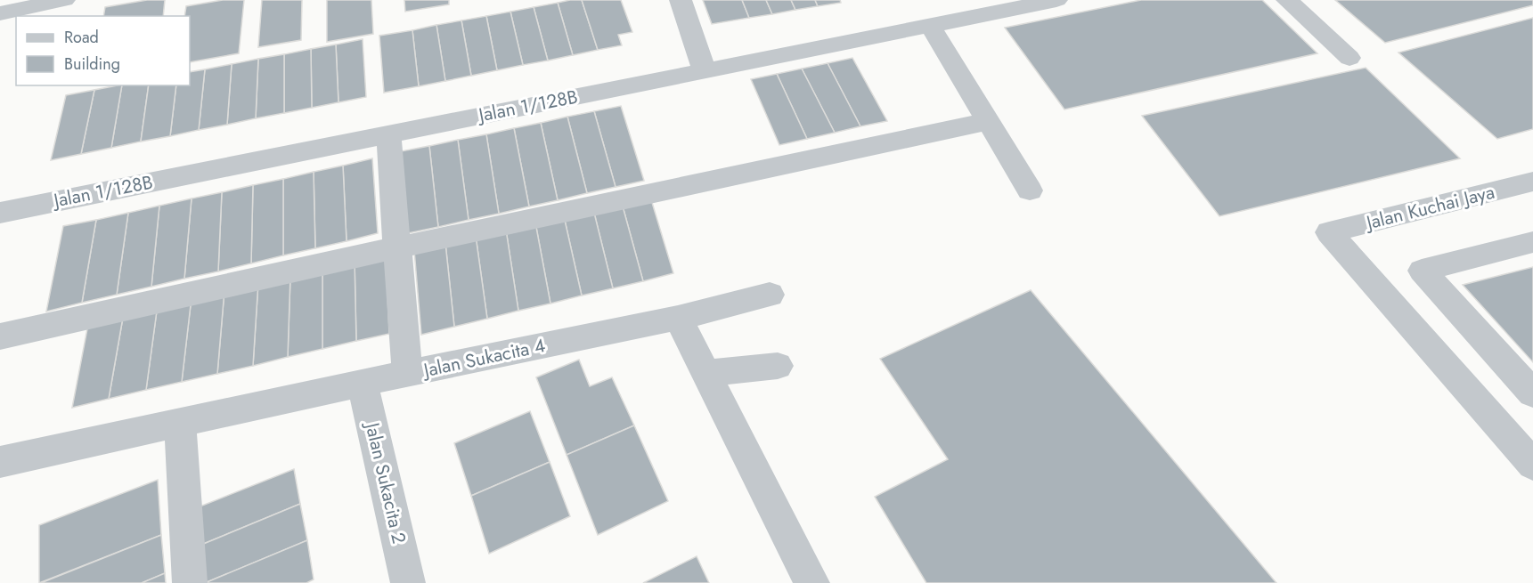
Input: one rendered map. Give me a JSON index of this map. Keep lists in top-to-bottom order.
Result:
{
  "streets": {
    "street": [
      "Jalan 1/128B",
      "Jalan Kuchai Jaya",
      "Jalan Sukacita 4",
      "Jalan Sukacita 2"
    ]
  },
  "crossings": [
    ["Jalan Sukacita 4", "Jalan Sukacita 2"]
  ],
  "legend": ["Road", "Building"]
}
